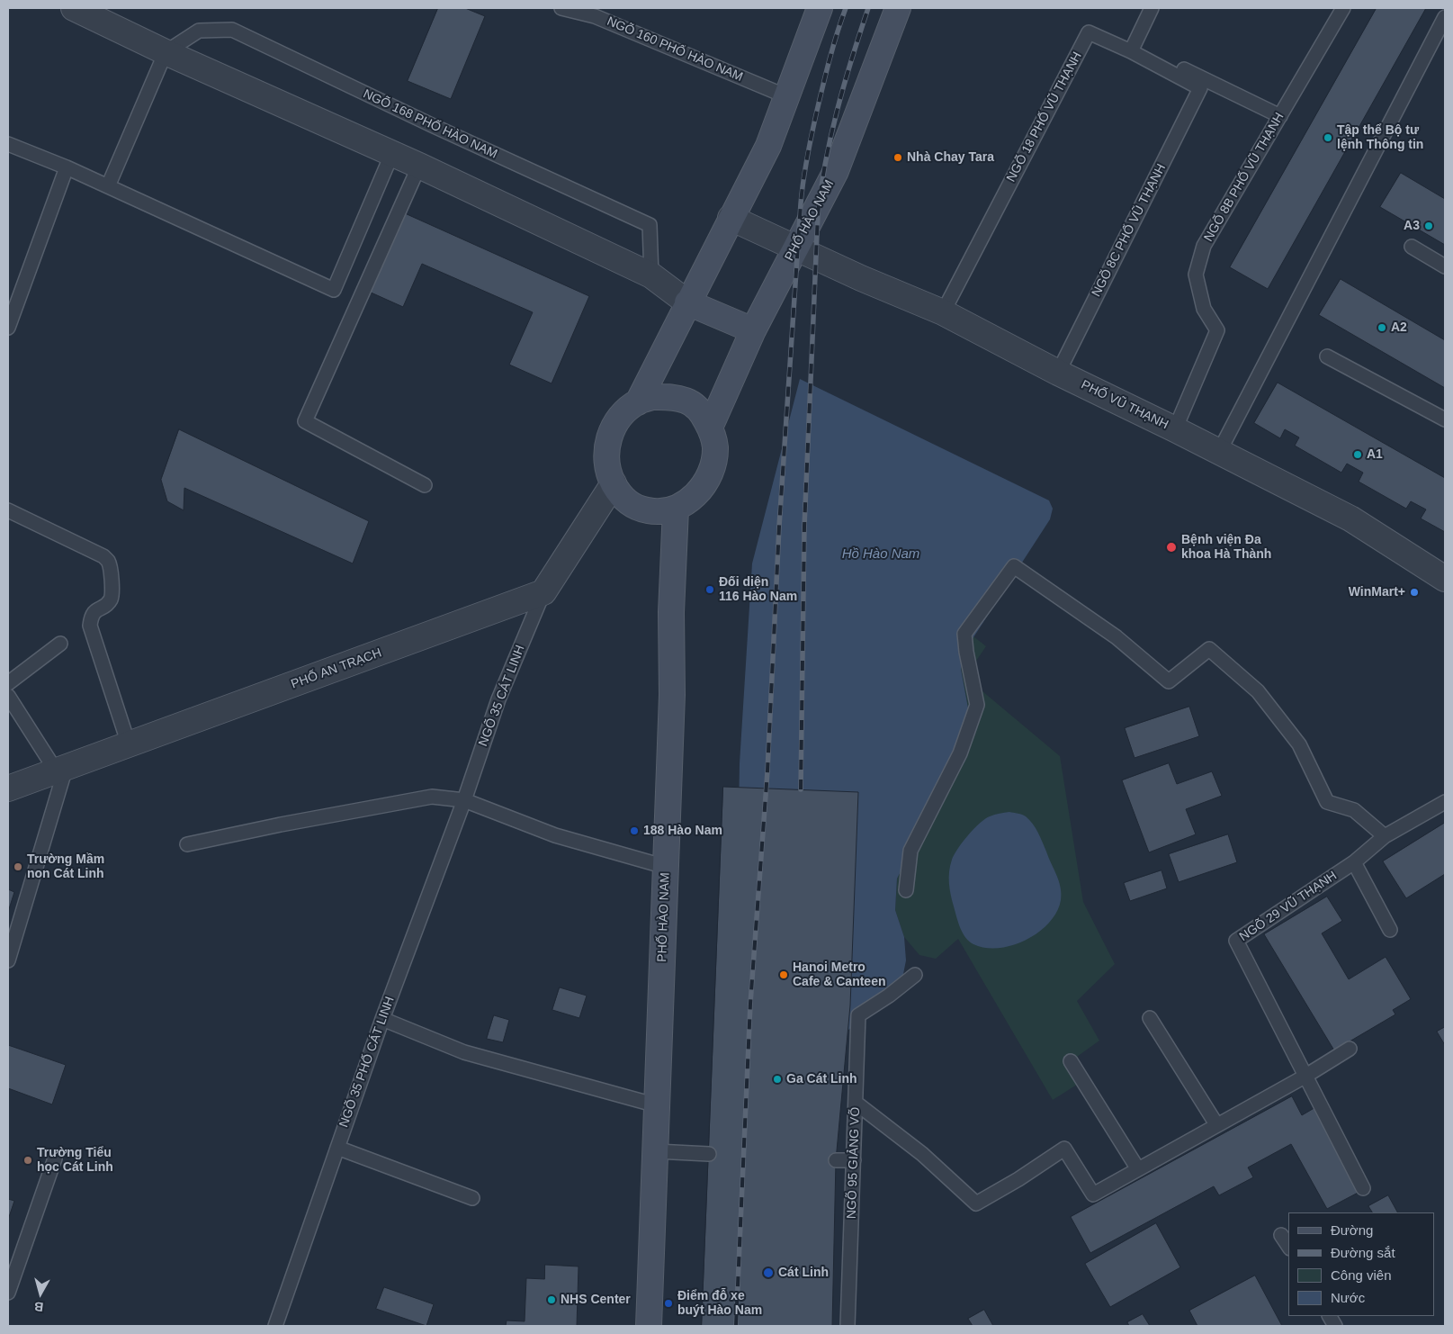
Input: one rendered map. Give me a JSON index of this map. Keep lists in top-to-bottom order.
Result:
{
  "streets": {
    "main road": ["PHỐ HÀO NAM"],
    "street": ["PHỐ VŨ THẠNH", "PHỐ AN TRẠCH"],
    "lane": [
      "NGÕ 160 PHỐ HÀO NAM",
      "NGÕ 18 PHỐ VŨ THẠNH",
      "NGÕ 168 PHỐ HÀO NAM",
      "NGÕ 8B PHỐ VŨ THẠNH",
      "NGÕ 8C PHỐ VŨ THẠNH",
      "NGÕ 35 CÁT LINH",
      "NGÕ 29 VŨ THẠNH",
      "NGÕ 35 PHỐ CÁT LINH",
      "NGÕ 95 GIẢNG VÕ"
    ]
  },
  "crossings": [
    ["NGÕ 18 PHỐ VŨ THẠNH", "NGÕ 8C PHỐ VŨ THẠNH"],
    ["NGÕ 18 PHỐ VŨ THẠNH", "PHỐ VŨ THẠNH"],
    ["NGÕ 8B PHỐ VŨ THẠNH", "PHỐ VŨ THẠNH"],
    ["PHỐ HÀO NAM", "PHỐ VŨ THẠNH"],
    ["NGÕ 8C PHỐ VŨ THẠNH", "PHỐ VŨ THẠNH"],
    ["PHỐ AN TRẠCH", "NGÕ 35 CÁT LINH"],
    ["NGÕ 35 CÁT LINH", "NGÕ 35 PHỐ CÁT LINH"]
  ],
  "water": ["Hồ Hào Nam"],
  "places": [
    "Tập thể Bộ tư lệnh Thông tin",
    "Nhà Chay Tara",
    "A3",
    "A2",
    "A1",
    "Bệnh viện Đa khoa Hà Thành",
    "Đối diện 116 Hào Nam",
    "WinMart+",
    "188 Hào Nam",
    "Trường Mầm non Cát Linh",
    "Hanoi Metro Cafe & Canteen",
    "Ga Cát Linh",
    "Trường Tiểu học Cát Linh",
    "Cát Linh",
    "NHS Center",
    "Điểm đỗ xe buýt Hào Nam"
  ],
  "legend": [
    "Đường",
    "Đường sắt",
    "Công viên",
    "Nước"
  ],
  "north": "bottom"
}
